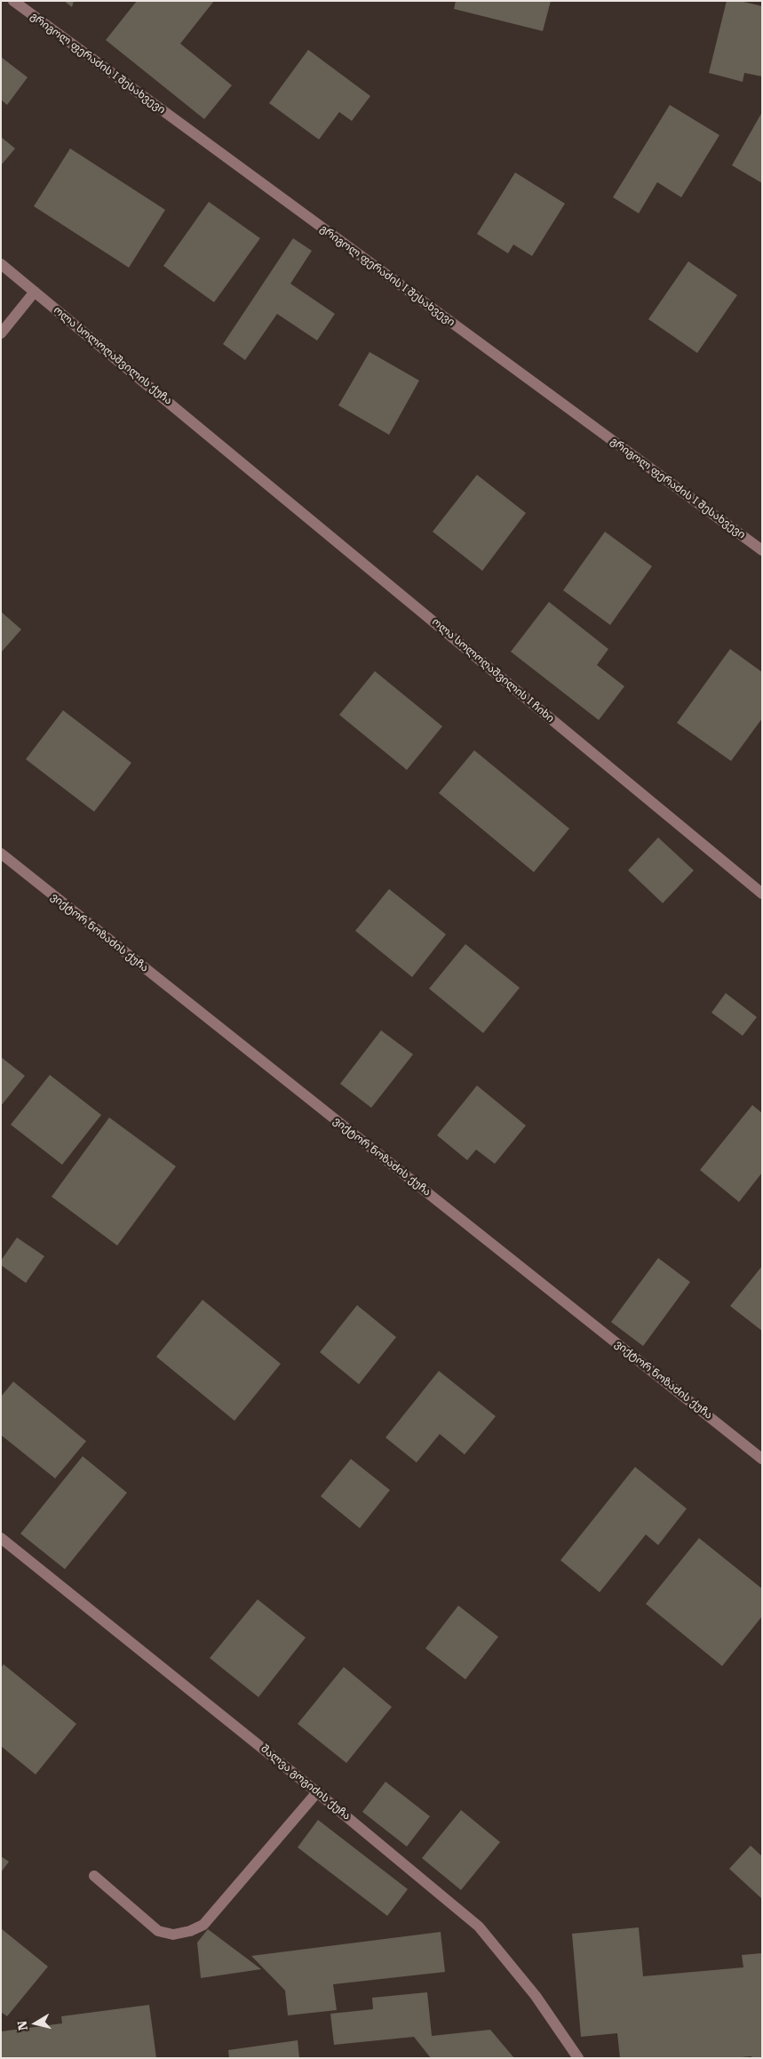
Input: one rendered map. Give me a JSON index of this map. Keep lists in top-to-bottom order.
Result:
{
  "streets": {
    "street": [
      "გრიგოლ ფერაძის I შესახვევი",
      "ოლა სოლოღაშვილის ქუჩა",
      "ოლა სოლოღაშვილის I ჩიხი",
      "ვიქტორ ნოზაძის ქუჩა",
      "შალვა გოგიძის ქუჩა"
    ]
  },
  "crossings": [
    ["ოლა სოლოღაშვილის ქუჩა", "ოლა სოლოღაშვილის I ჩიხი"]
  ],
  "north": "left"
}
